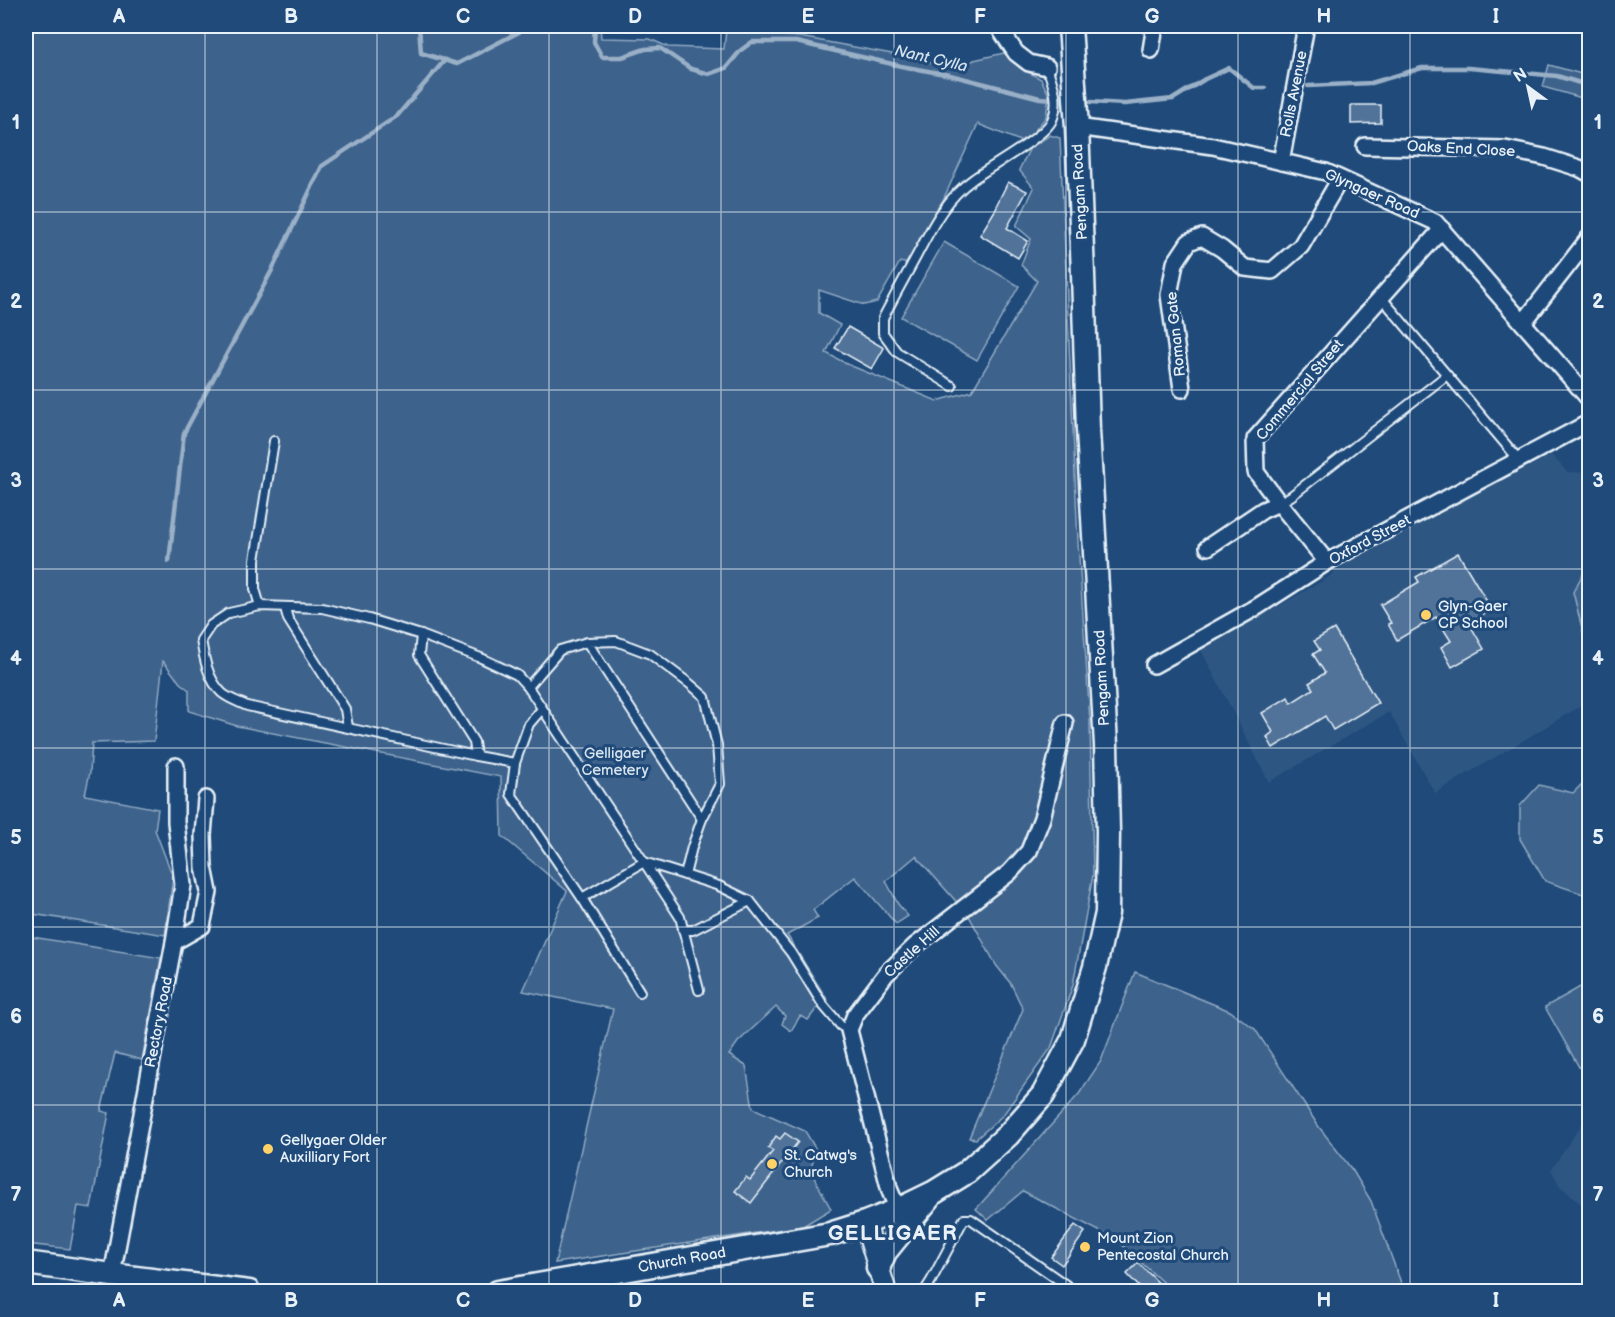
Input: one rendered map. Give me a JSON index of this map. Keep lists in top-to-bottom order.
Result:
{
  "streets": {
    "main road": ["Pengam Road", "Church Road"],
    "street": [
      "Rolls Avenue",
      "Oaks End Close",
      "Glyngaer Road",
      "Roman Gate",
      "Commercial Street",
      "Oxford Street",
      "Castle Hill",
      "Rectory Road"
    ]
  },
  "crossings": [
    ["Rolls Avenue", "Glyngaer Road"],
    ["Pengam Road", "Glyngaer Road"],
    ["Pengam Road", "Church Road"],
    ["Glyngaer Road", "Roman Gate"],
    ["Glyngaer Road", "Commercial Street"],
    ["Commercial Street", "Oxford Street"]
  ],
  "districts": ["GELLIGAER"],
  "water": ["Nant Cylla"],
  "parks": ["Gelligaer Cemetery"],
  "places": [
    "Glyn-Gaer CP School",
    "Gellygaer Older Auxilliary Fort",
    "St. Catwg's Church",
    "Mount Zion Pentecostal Church"
  ],
  "north": "top left",
  "grid": {
    "columns": [
      "A",
      "B",
      "C",
      "D",
      "E",
      "F",
      "G",
      "H",
      "I"
    ],
    "rows": [
      "1",
      "2",
      "3",
      "4",
      "5",
      "6",
      "7"
    ]
  }
}
